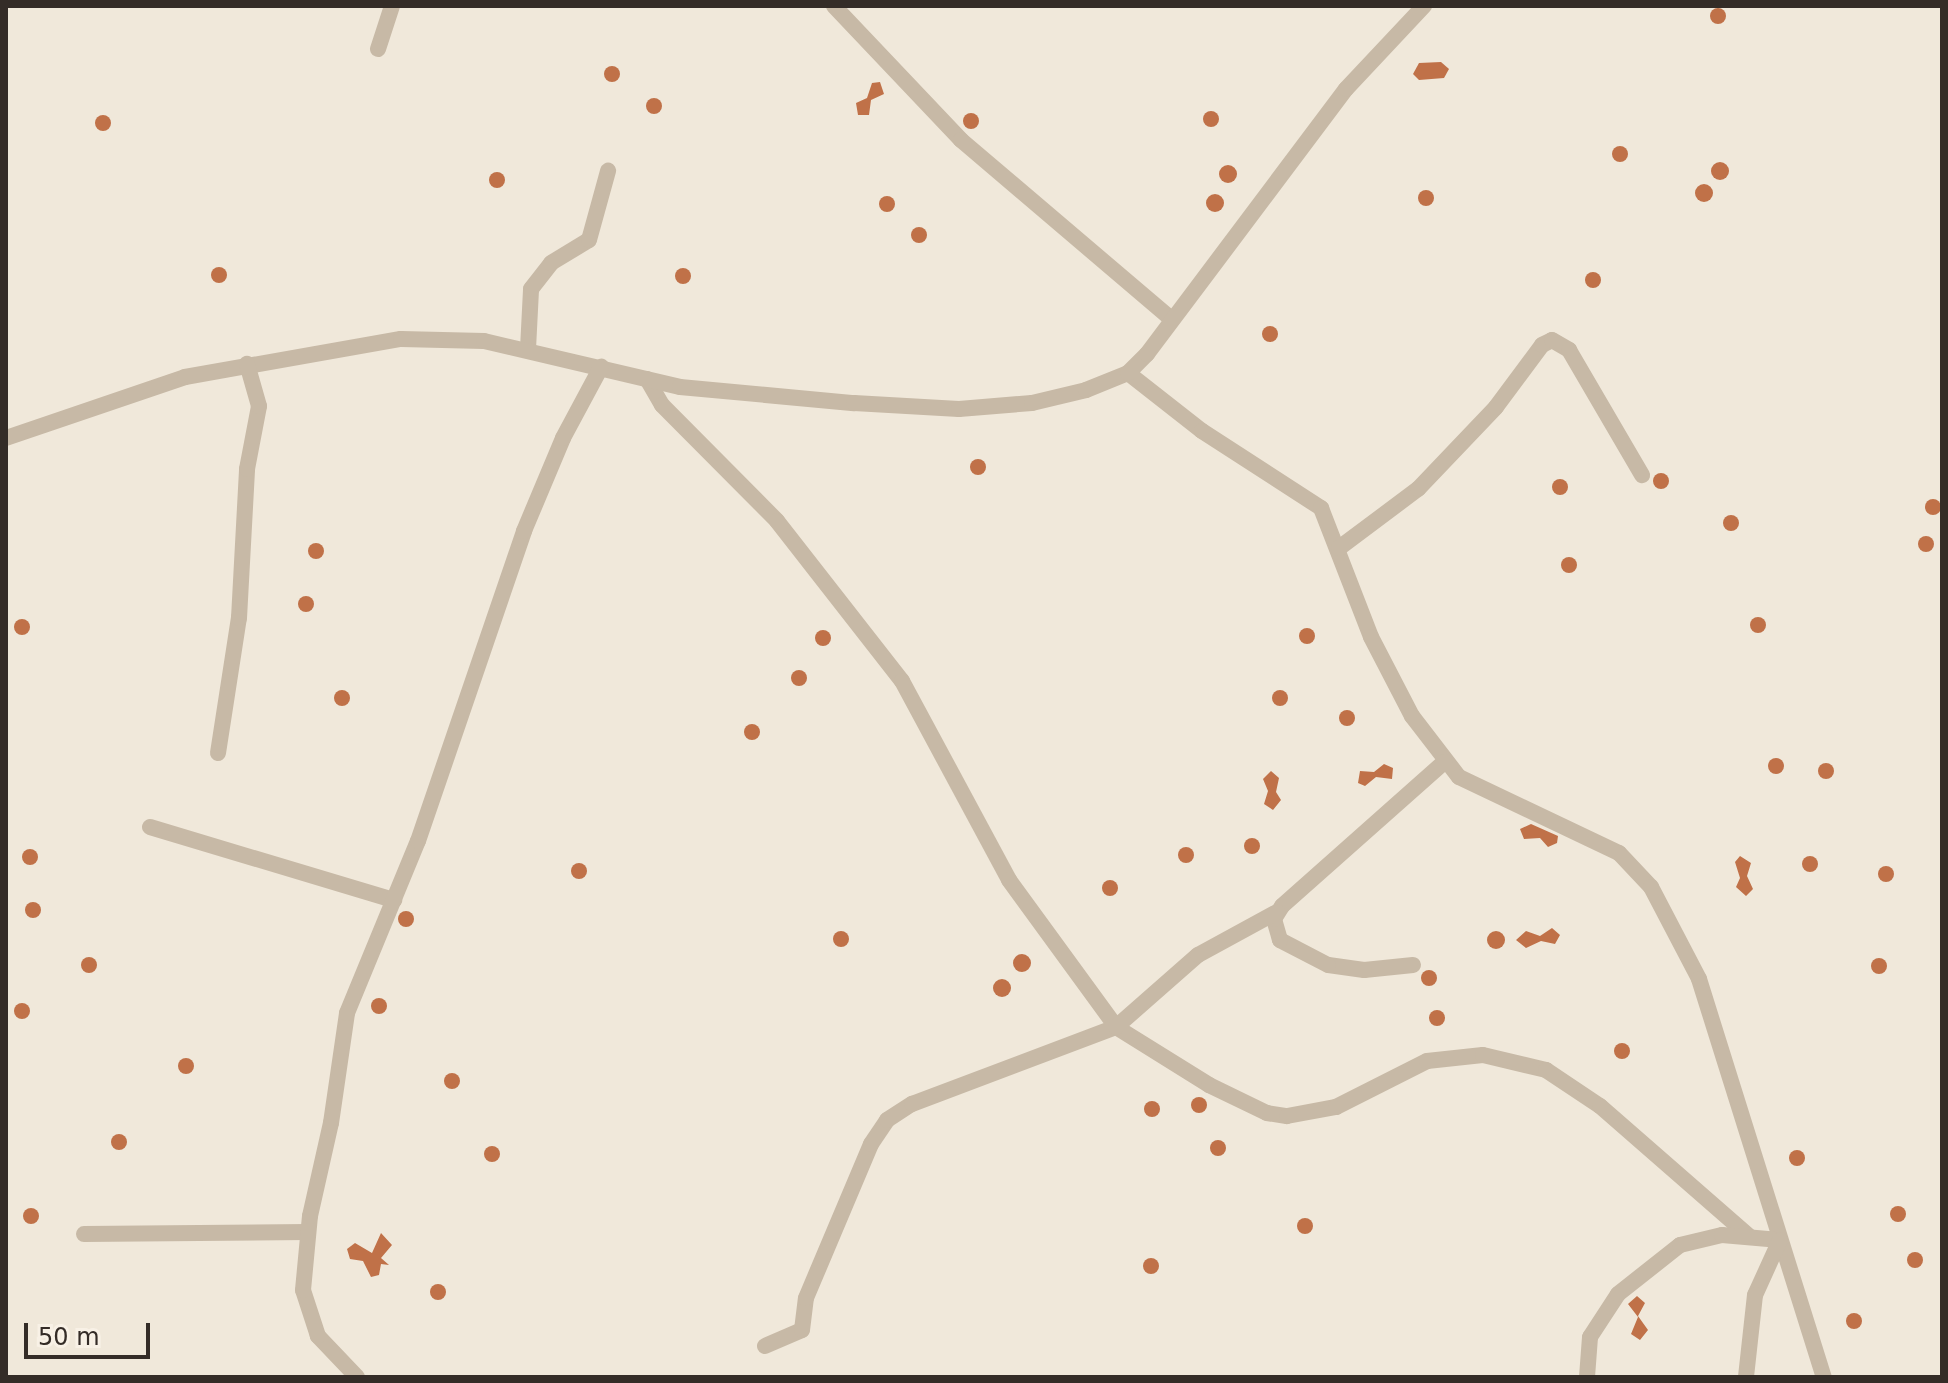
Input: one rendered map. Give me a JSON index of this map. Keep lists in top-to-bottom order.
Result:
{
  "scale_bar": "50 m"
}
